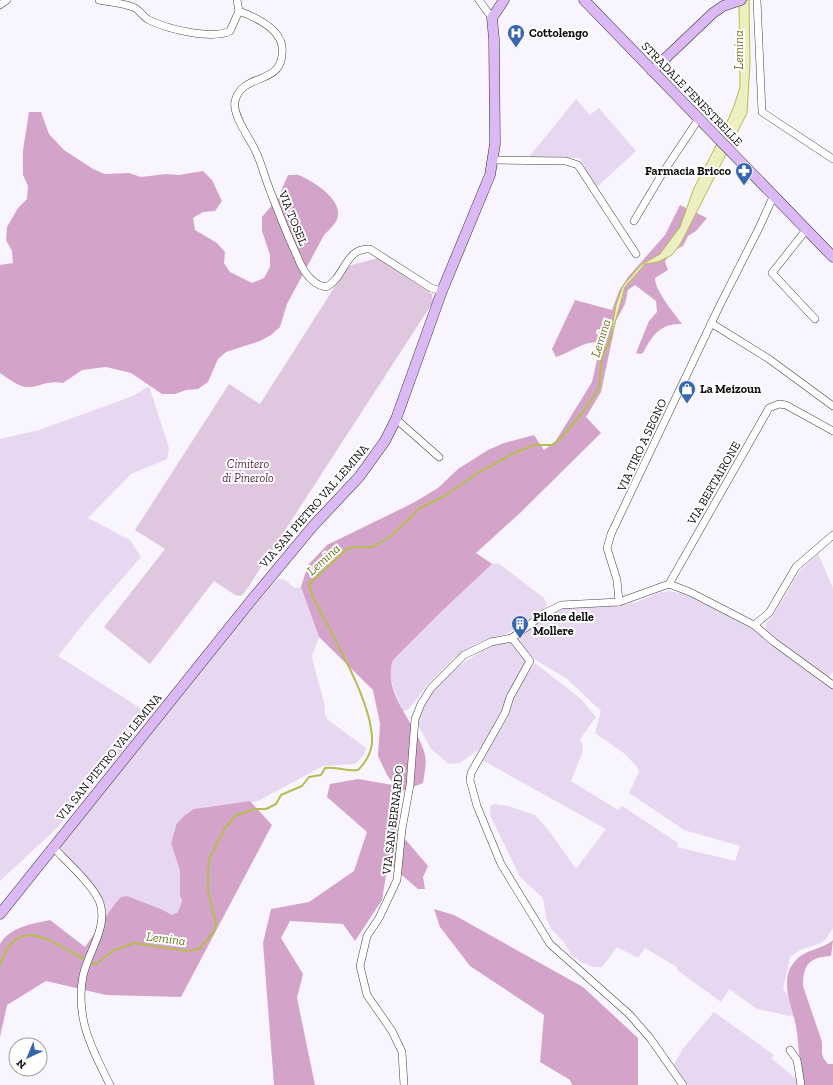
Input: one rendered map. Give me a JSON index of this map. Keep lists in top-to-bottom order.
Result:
{
  "streets": {
    "street": [
      "STRADALE FENESTRELLE",
      "VIA TOSEL",
      "VIA TIRO A SEGNO",
      "VIA BERTAIRONE",
      "VIA SAN PIETRO VAL LEMINA",
      "VIA SAN BERNARDO"
    ]
  },
  "crossings": [
    ["STRADALE FENESTRELLE", "VIA TIRO A SEGNO"],
    ["VIA TOSEL", "VIA SAN PIETRO VAL LEMINA"]
  ],
  "water": ["Lemina"],
  "parks": ["Cimitero di Pinerolo"],
  "places": {
    "hospital": ["Cottolengo"],
    "pharmacy": ["Farmacia Bricco"],
    "shop": ["La Meizoun"],
    "building": ["Pilone delle Mollere"]
  },
  "north": "bottom left"
}
